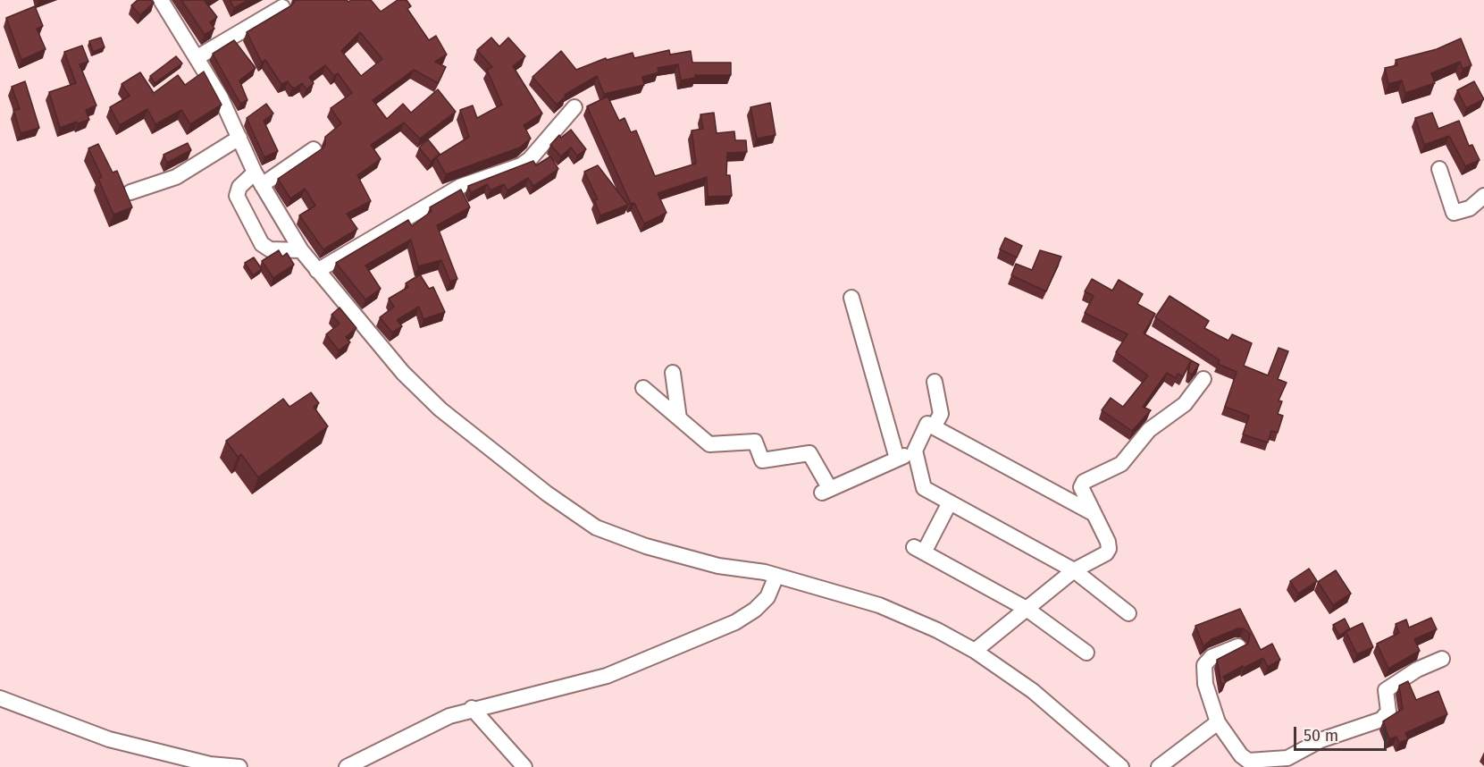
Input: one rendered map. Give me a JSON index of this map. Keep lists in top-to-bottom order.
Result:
{
  "scale_bar": "50 m"
}
